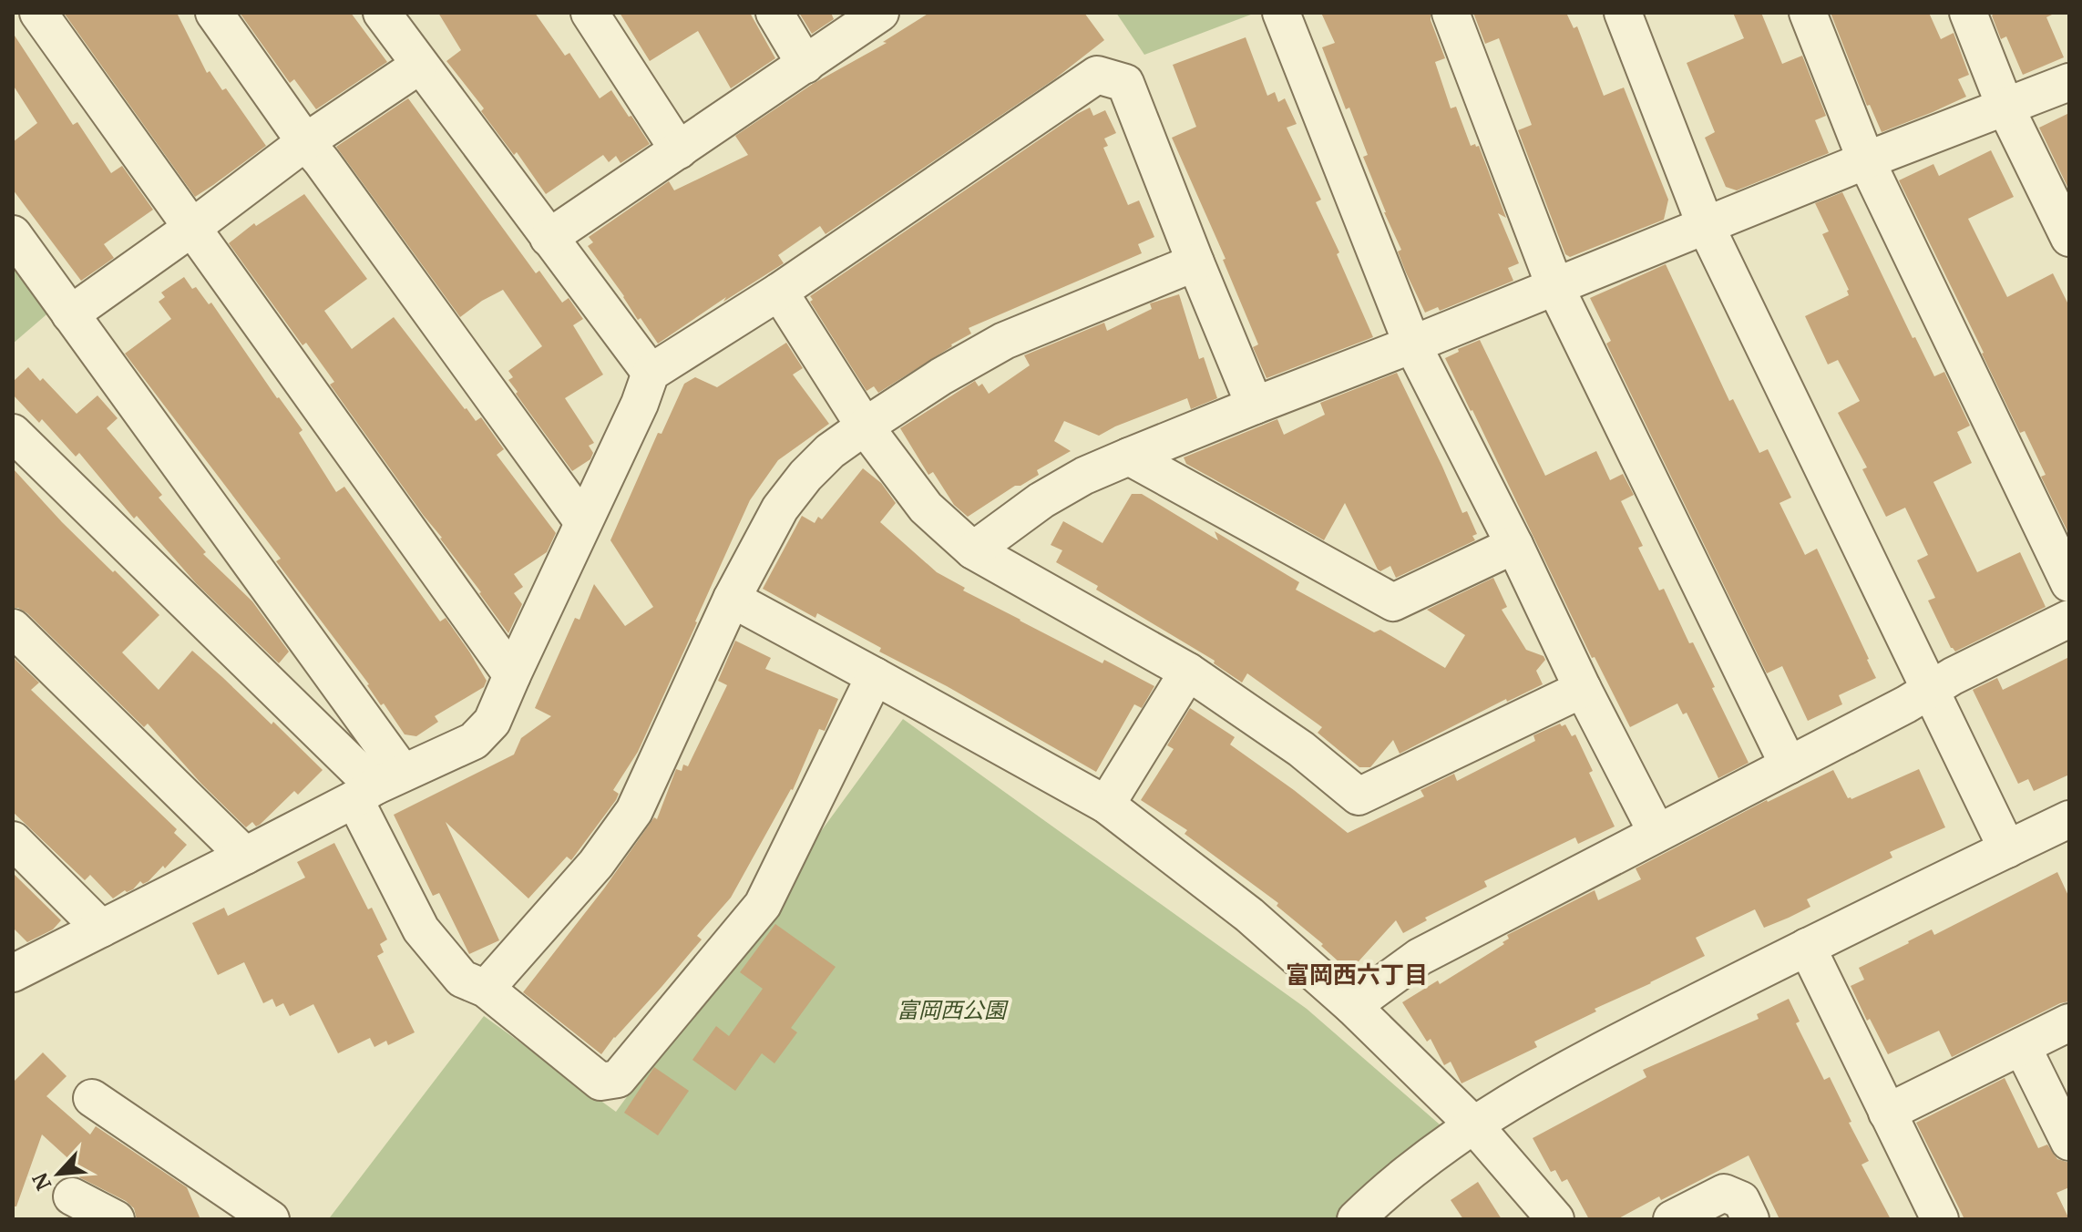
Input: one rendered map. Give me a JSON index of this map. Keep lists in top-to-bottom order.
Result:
{
  "districts": ["富岡西六丁目"],
  "parks": ["富岡西公園"],
  "north": "bottom left"
}
